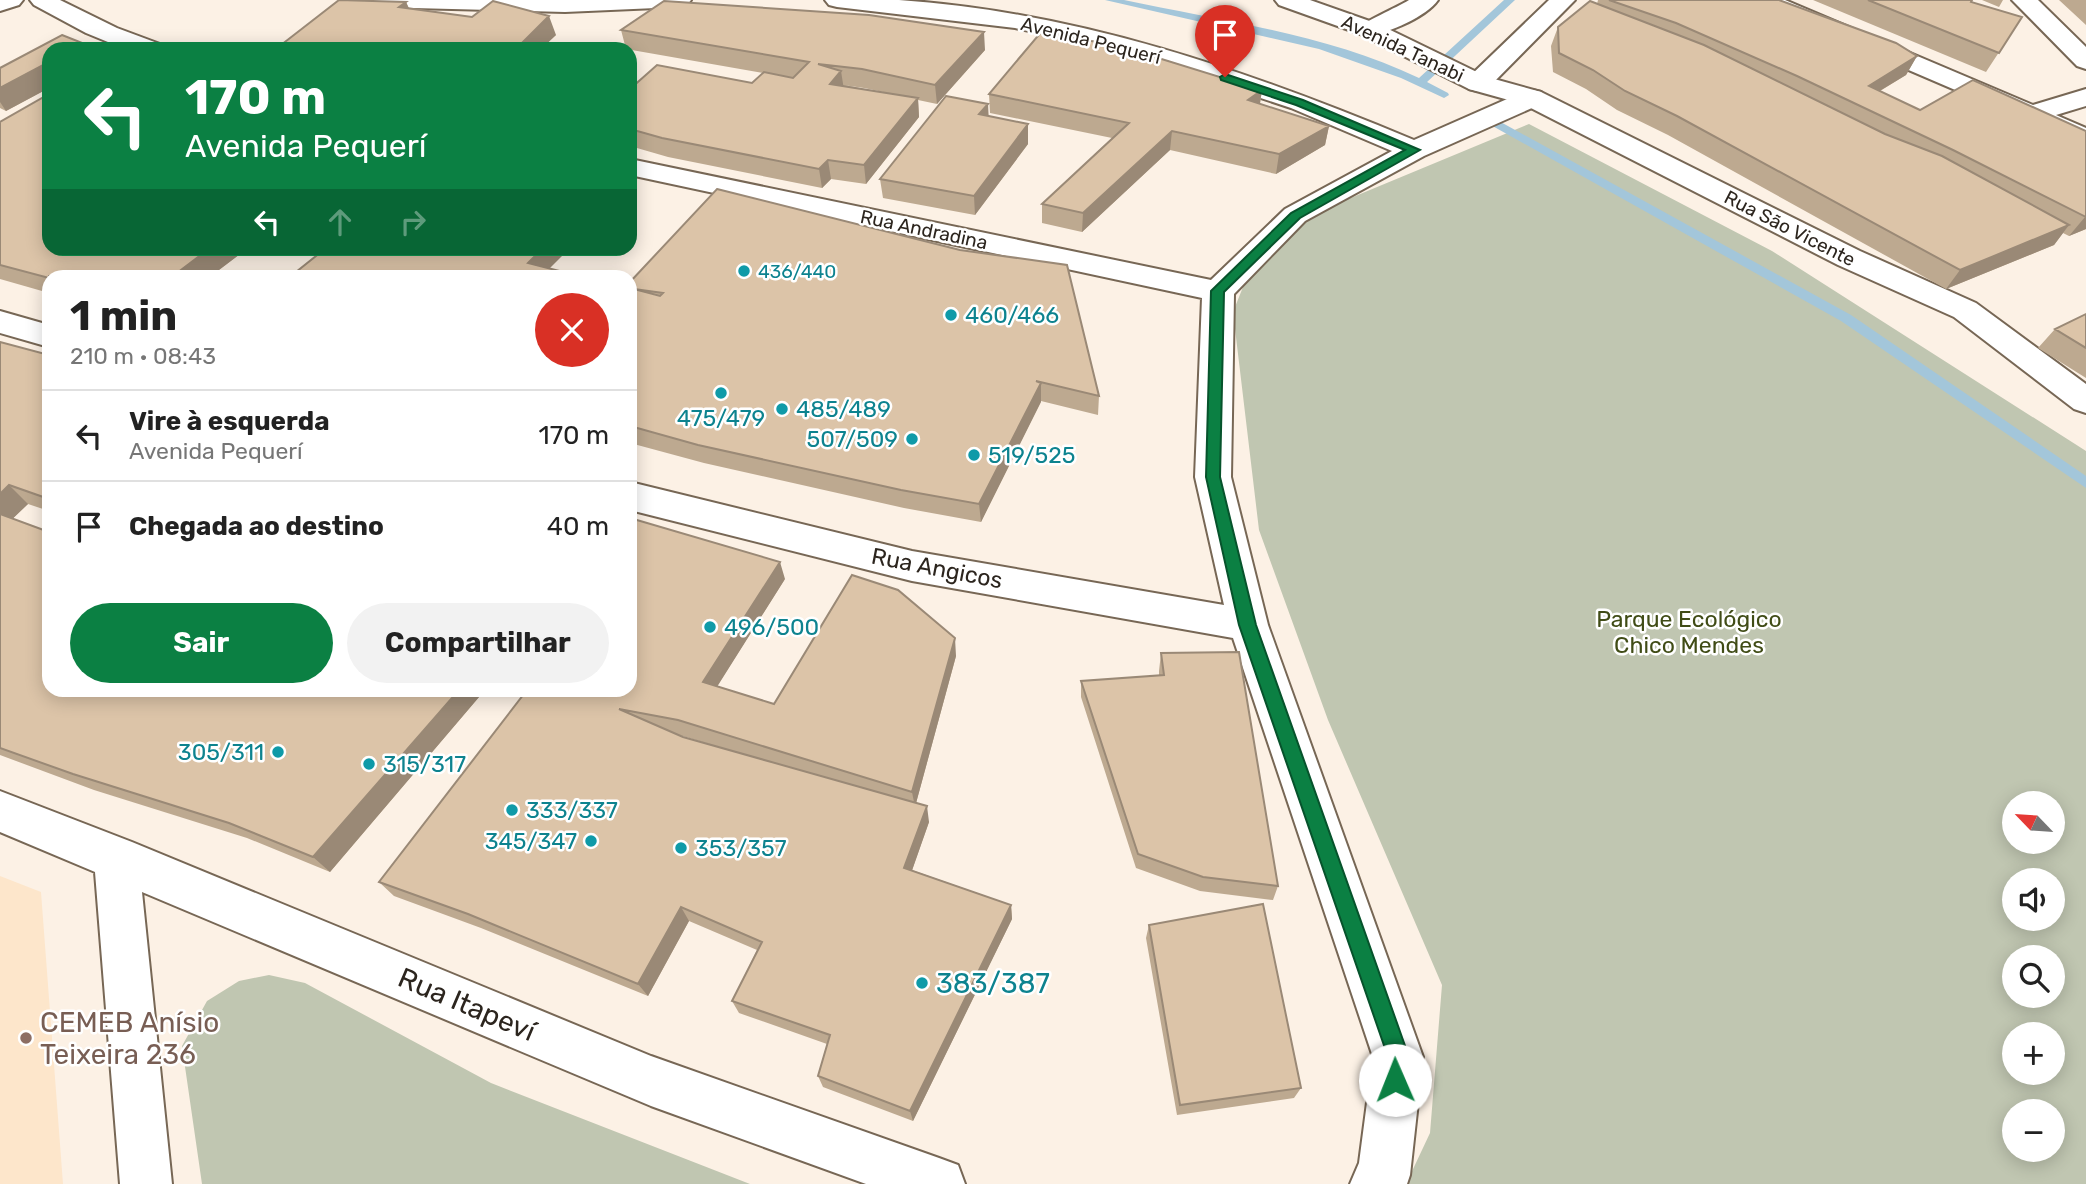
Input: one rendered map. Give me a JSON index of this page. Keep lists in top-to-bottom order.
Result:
{
  "streets": {
    "street": [
      "Avenida Pequerí",
      "Avenida Tanabi",
      "Rua São Vicente",
      "Rua Andradina",
      "Rua Angicos",
      "Rua Itapeví"
    ]
  },
  "crossings": [
    ["Avenida Tanabi", "Rua São Vicente"]
  ],
  "parks": ["Parque Ecológico Chico Mendes"],
  "places": [
    "436/440",
    "460/466",
    "475/479",
    "485/489",
    "507/509",
    "519/525",
    "496/500",
    "305/311",
    "315/317",
    "333/337",
    "345/347",
    "353/357",
    "383/387",
    "CEMEB Anísio Teixeira 236"
  ],
  "north": "top left",
  "page": {
    "turn": ["170 m", "Avenida Pequerí"],
    "heading": ["1 min", "210 m · 08:43"],
    "list": [
      {
        "name": "Vire à esquerda",
        "note": "Avenida Pequerí",
        "value": "170 m"
      },
      {
        "name": "Chegada ao destino",
        "value": "40 m"
      }
    ],
    "buttons": ["Sair", "Compartilhar"],
    "map_buttons": ["+", "−"]
  }
}
